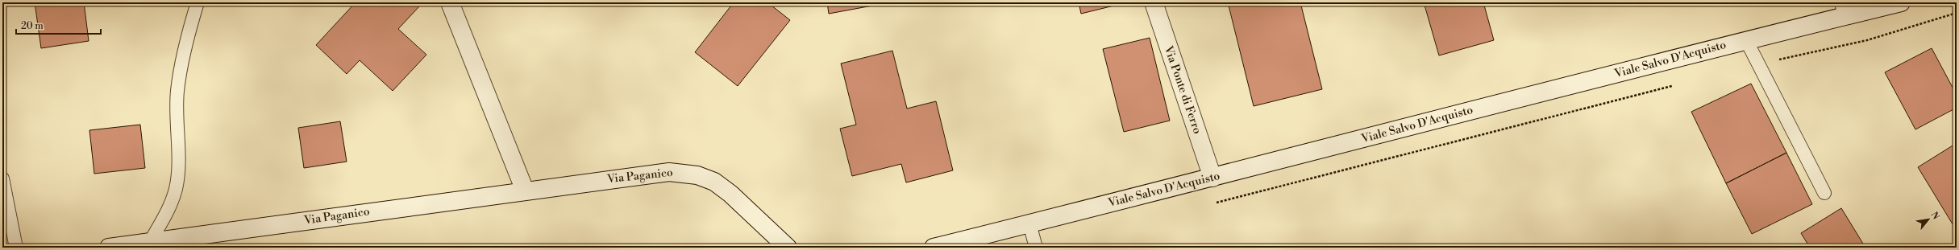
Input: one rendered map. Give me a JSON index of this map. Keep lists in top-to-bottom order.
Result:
{
  "streets": {
    "street": ["Viale Salvo D'Acquisto", "Via Ponte di Ferro", "Via Paganico"]
  },
  "crossings": [
    ["Viale Salvo D'Acquisto", "Via Ponte di Ferro"]
  ],
  "scale_bar": "20 m",
  "north": "top right"
}
